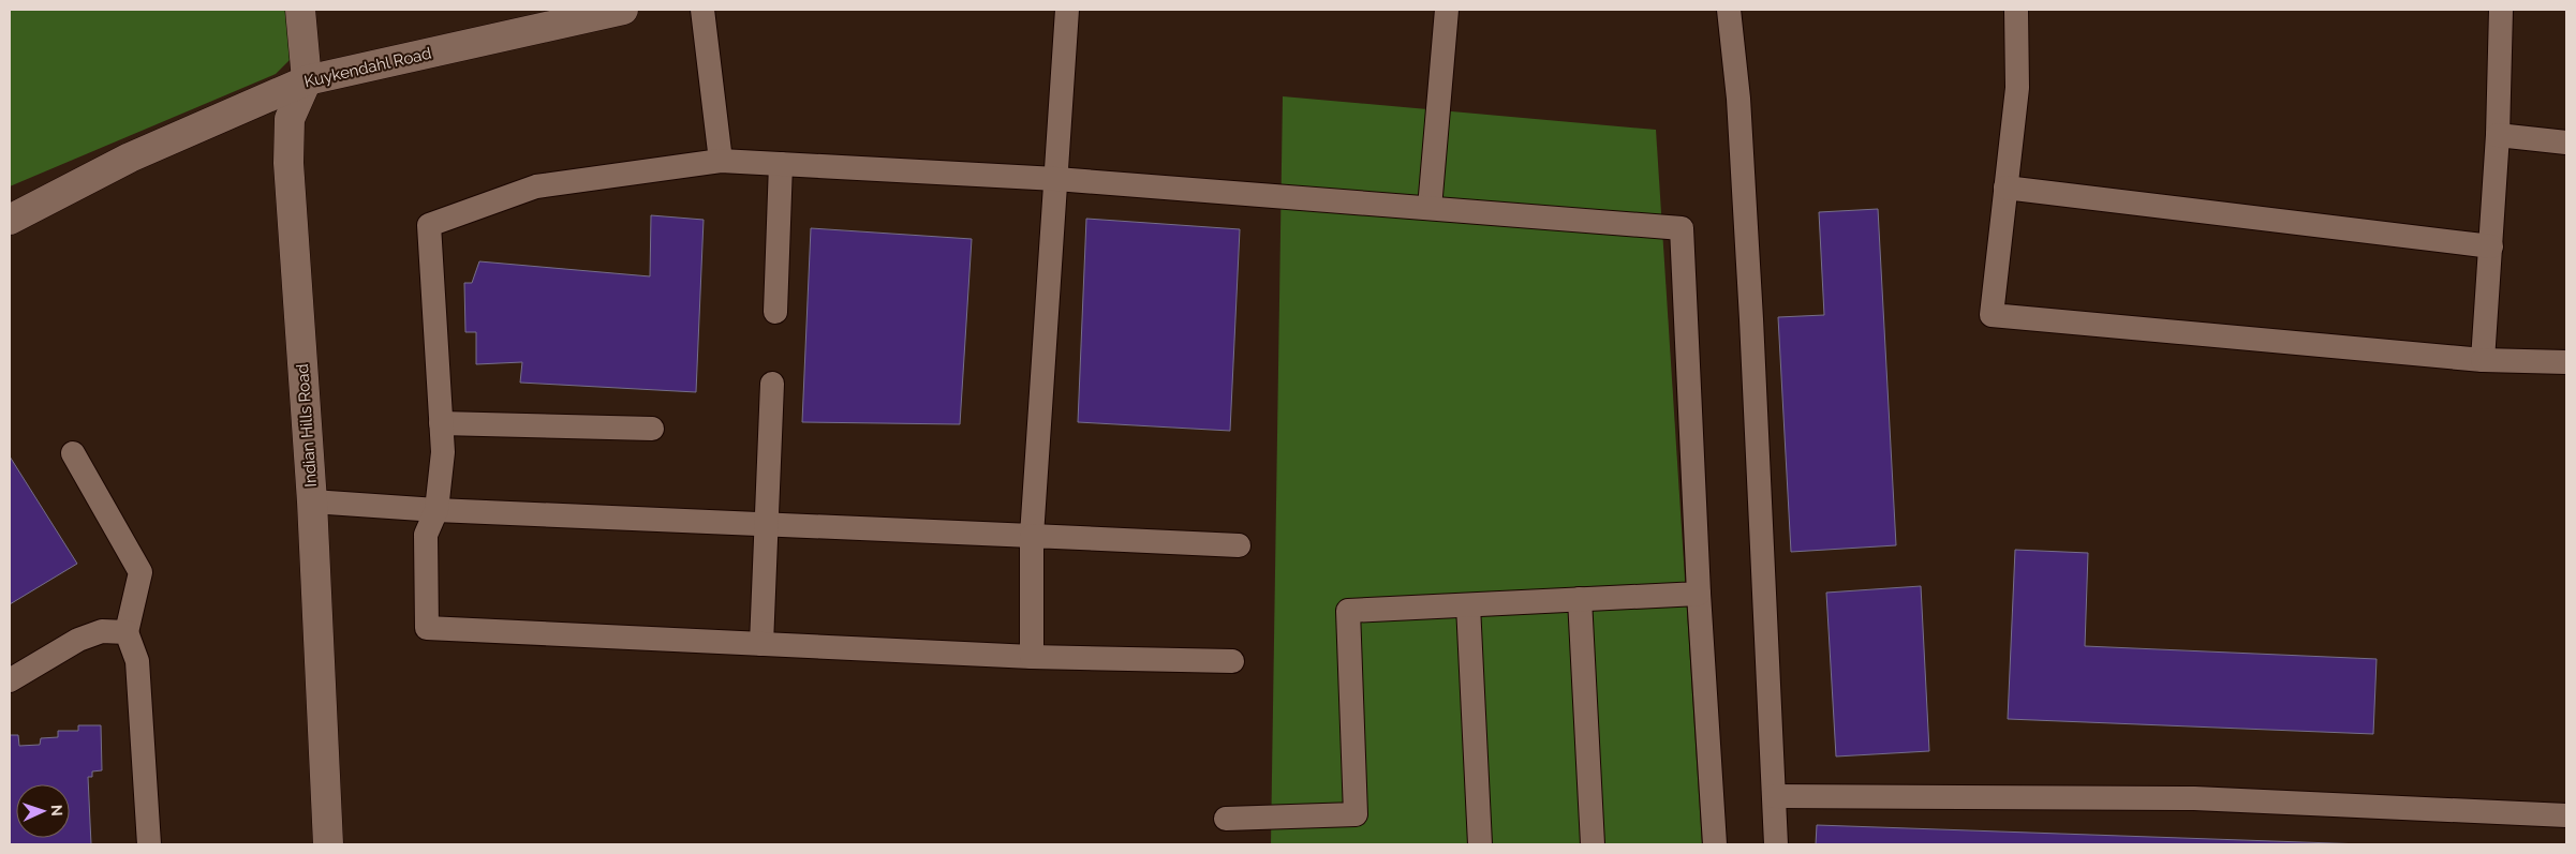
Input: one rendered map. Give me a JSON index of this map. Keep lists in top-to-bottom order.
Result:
{
  "streets": {
    "street": ["Kuykendahl Road", "Indian Hills Road"]
  },
  "crossings": [
    ["Kuykendahl Road", "Indian Hills Road"]
  ],
  "north": "right"
}
